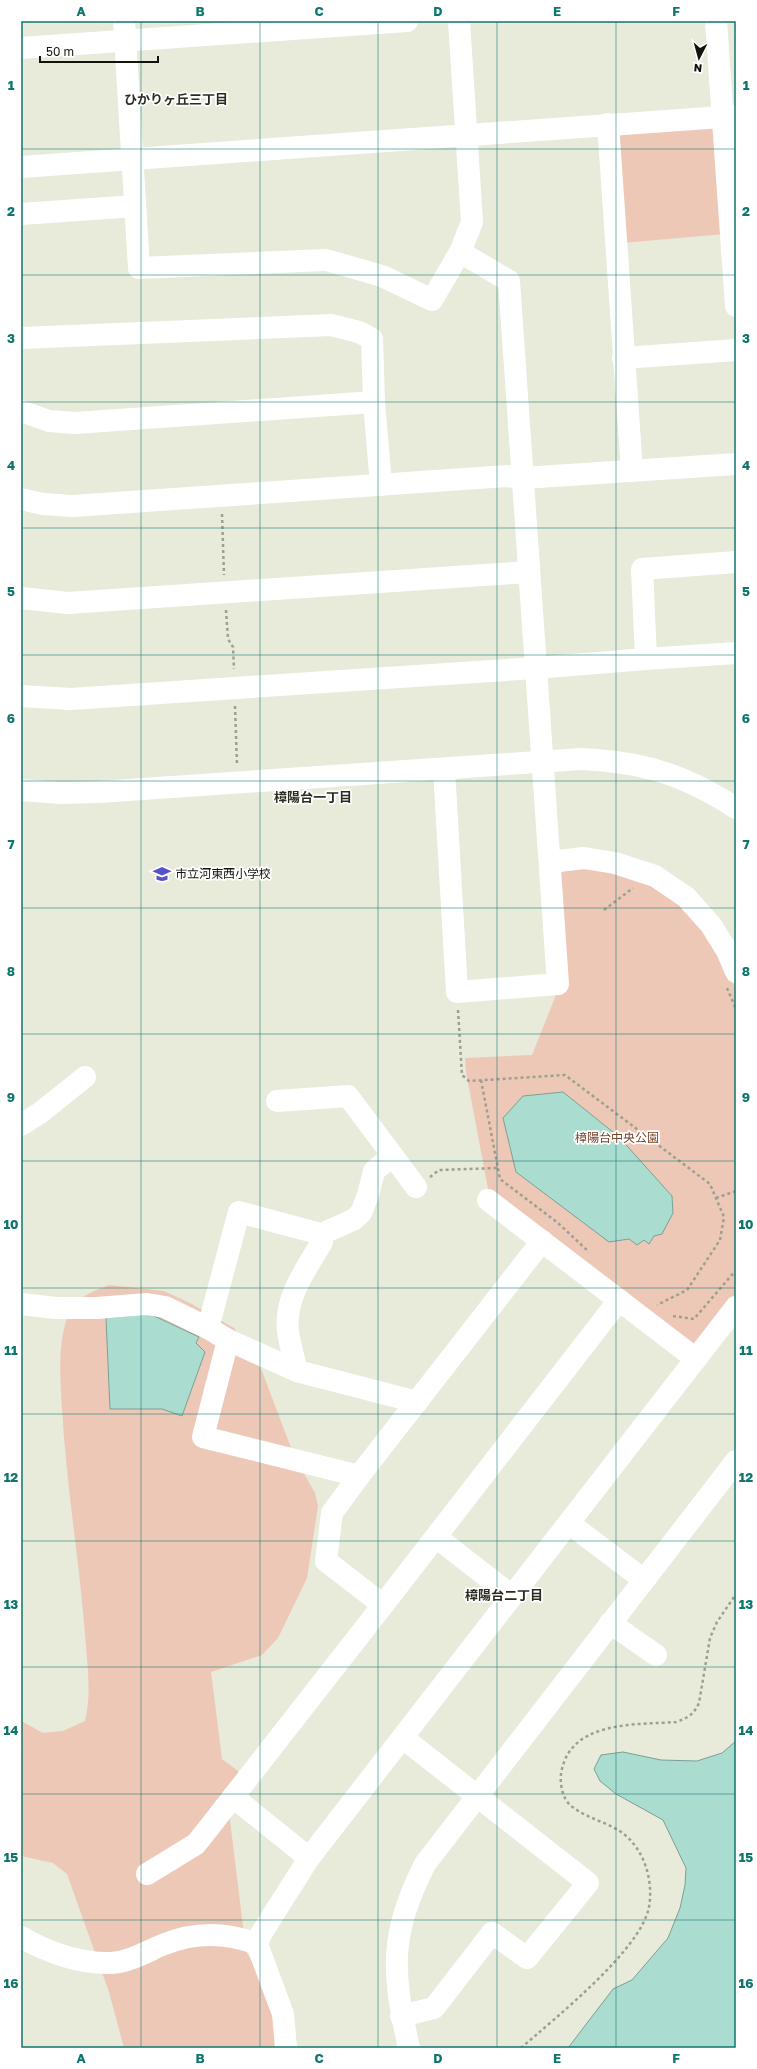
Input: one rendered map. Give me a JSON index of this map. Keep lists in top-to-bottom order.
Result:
{
  "districts": ["ひかりヶ丘三丁目", "樟陽台一丁目", "樟陽台二丁目"],
  "parks": ["樟陽台中央公園"],
  "places": {
    "school or university": ["市立河東西小学校"]
  },
  "scale_bar": "50 m",
  "north": "bottom",
  "grid": {
    "columns": [
      "A",
      "B",
      "C",
      "D",
      "E",
      "F"
    ],
    "rows": [
      "1",
      "2",
      "3",
      "4",
      "5",
      "6",
      "7",
      "8",
      "9",
      "10",
      "11",
      "12",
      "13",
      "14",
      "15",
      "16"
    ]
  }
}
